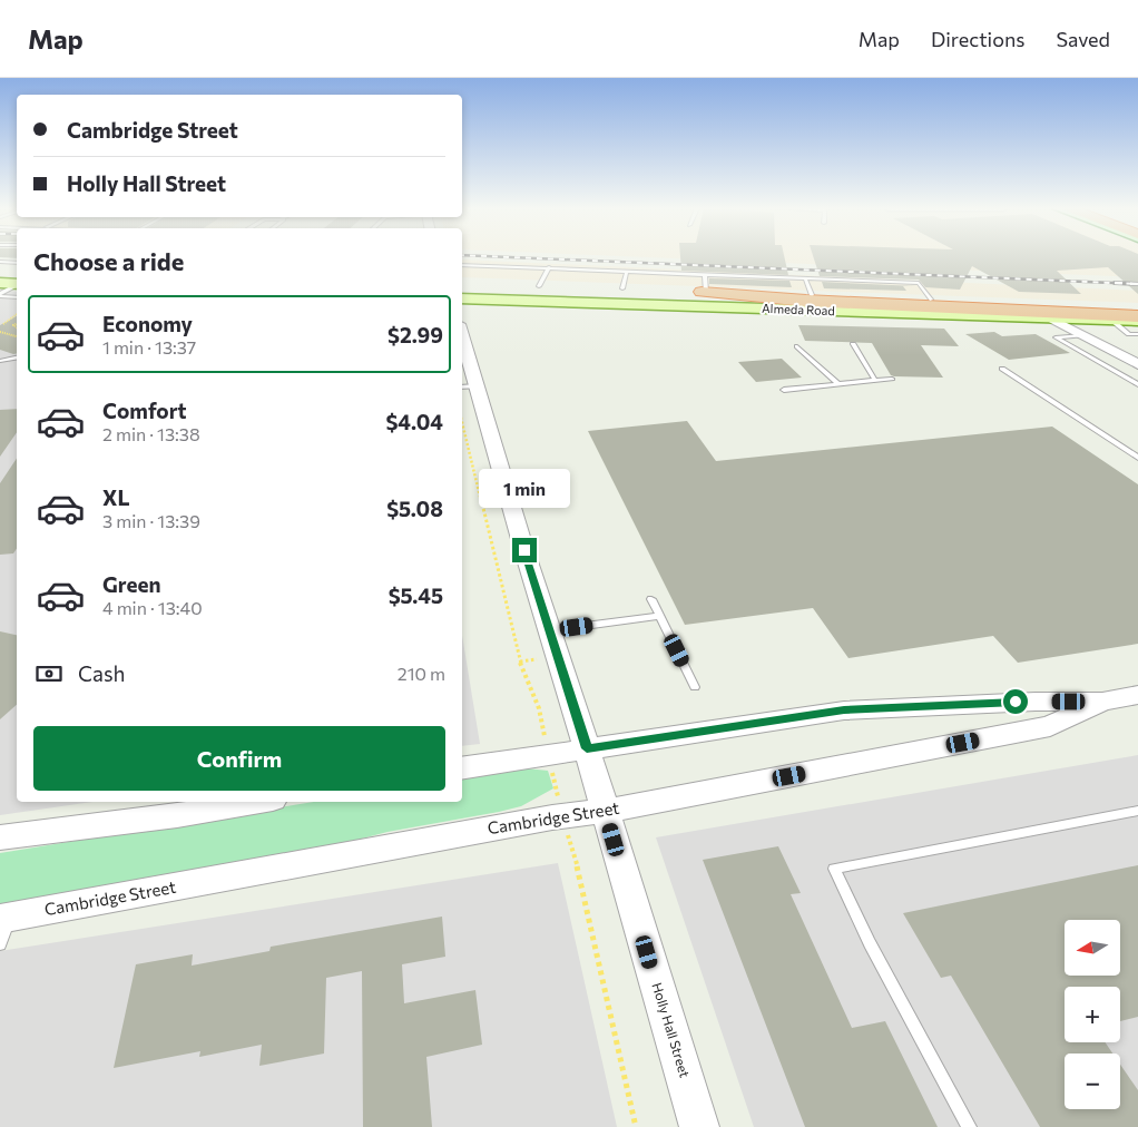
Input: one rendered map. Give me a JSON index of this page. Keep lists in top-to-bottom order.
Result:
{
  "streets": {
    "main road": ["Almeda Road"],
    "street": ["Cambridge Street", "Holly Hall Street"]
  },
  "crossings": [
    ["Cambridge Street", "Holly Hall Street"]
  ],
  "north": "left",
  "page": {
    "header": "Map",
    "nav": ["Map", "Directions", "Saved"],
    "banner": ["Cambridge Street", "Holly Hall Street"],
    "heading": "Choose a ride",
    "list": [
      {
        "name": "Economy",
        "note": "1 min · 13:37",
        "value": "$2.99"
      },
      {
        "name": "Comfort",
        "note": "2 min · 13:38",
        "value": "$4.04"
      },
      {
        "name": "XL",
        "note": "3 min · 13:39",
        "value": "$5.08"
      },
      {
        "name": "Green",
        "note": "4 min · 13:40",
        "value": "$5.45"
      }
    ],
    "bubble": "1 min",
    "pay": ["Cash", "210 m"],
    "buttons": "Confirm",
    "map_buttons": ["+", "−"]
  }
}
